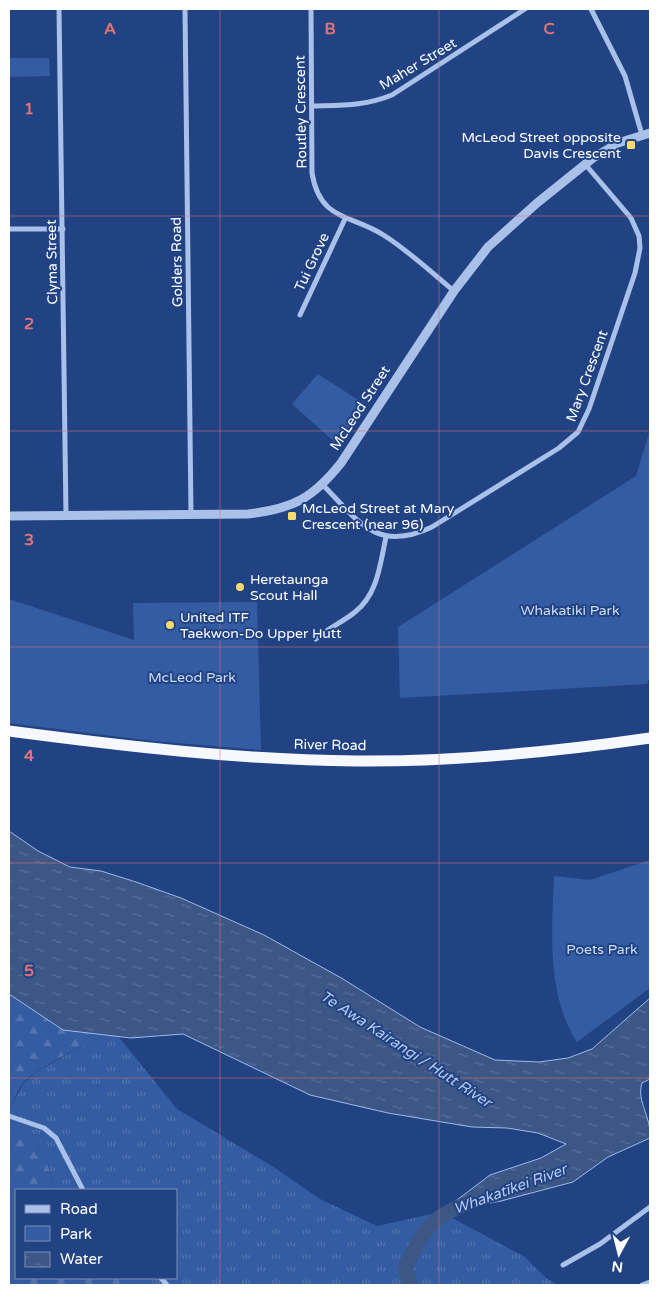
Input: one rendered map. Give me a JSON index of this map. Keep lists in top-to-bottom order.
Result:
{
  "streets": {
    "highway": ["River Road"],
    "street": [
      "Maher Street",
      "Routley Crescent",
      "Clyma Street",
      "Golders Road",
      "Tui Grove",
      "Mary Crescent",
      "McLeod Street"
    ]
  },
  "crossings": [
    ["Maher Street", "Routley Crescent"],
    ["Routley Crescent", "Tui Grove"],
    ["Routley Crescent", "McLeod Street"],
    ["Clyma Street", "McLeod Street"],
    ["Golders Road", "McLeod Street"],
    ["Mary Crescent", "McLeod Street"]
  ],
  "water": ["Te Awa Kairangi / Hutt River", "Whakatīkei River"],
  "parks": ["Whakatiki Park", "McLeod Park", "Poets Park"],
  "places": {
    "transit": ["McLeod Street opposite Davis Crescent", "McLeod Street at Mary Crescent (near 96)"],
    "other": ["Heretaunga Scout Hall", "United ITF Taekwon-Do Upper Hutt"]
  },
  "legend": ["Road", "Park", "Water"],
  "north": "bottom",
  "grid": {
    "columns": ["A", "B", "C"],
    "rows": [
      "1",
      "2",
      "3",
      "4",
      "5"
    ]
  }
}
